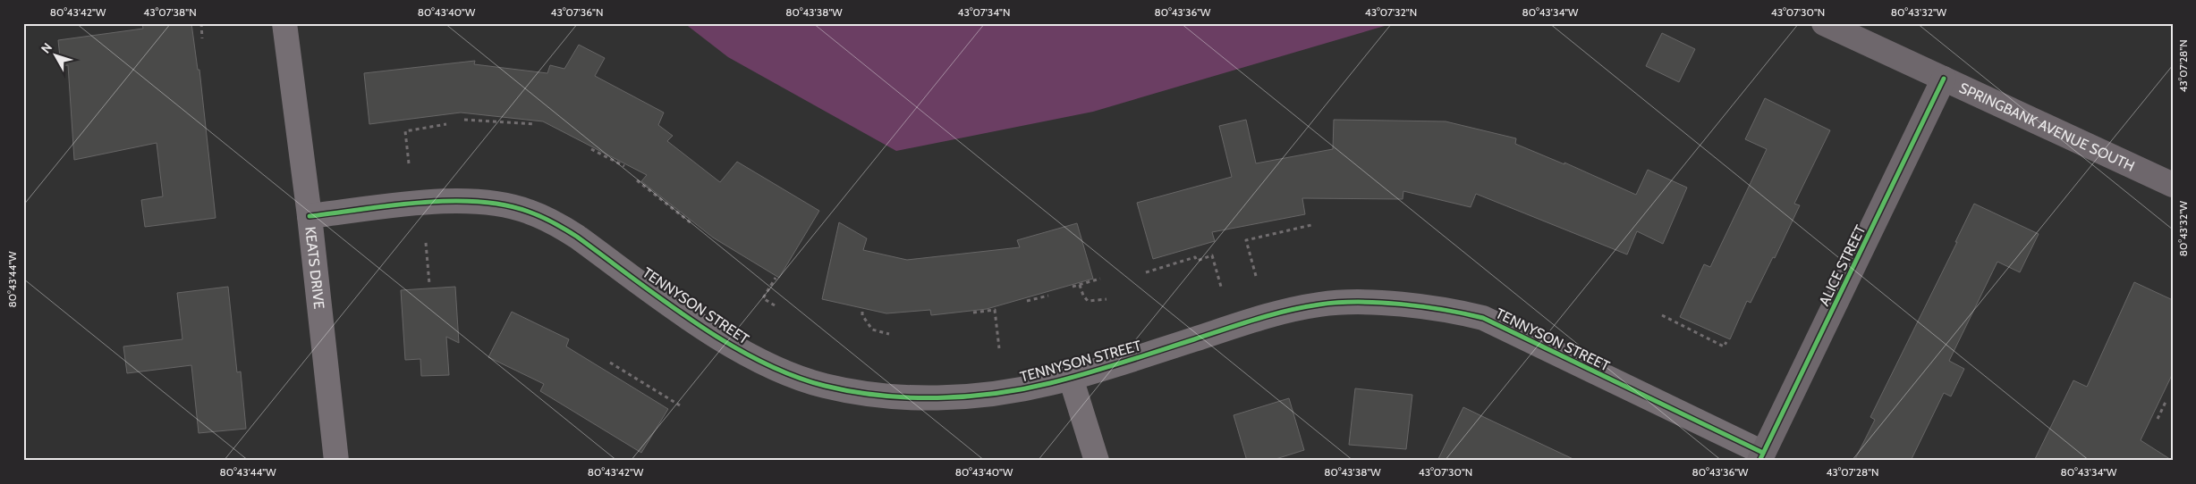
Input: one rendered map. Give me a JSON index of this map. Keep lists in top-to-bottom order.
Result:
{
  "streets": {
    "street": [
      "SPRINGBANK AVENUE SOUTH",
      "ALICE STREET",
      "KEATS DRIVE",
      "TENNYSON STREET"
    ]
  },
  "crossings": [
    ["SPRINGBANK AVENUE SOUTH", "ALICE STREET"],
    ["ALICE STREET", "TENNYSON STREET"],
    ["KEATS DRIVE", "TENNYSON STREET"]
  ],
  "north": "top left",
  "coordinates": [
    "80°43'42\"W",
    "43°07'38\"N",
    "80°43'40\"W",
    "43°07'36\"N",
    "80°43'38\"W",
    "43°07'34\"N",
    "80°43'36\"W",
    "43°07'32\"N",
    "80°43'34\"W",
    "43°07'30\"N",
    "80°43'32\"W",
    "43°07'28\"N",
    "80°43'44\"W"
  ]
}
